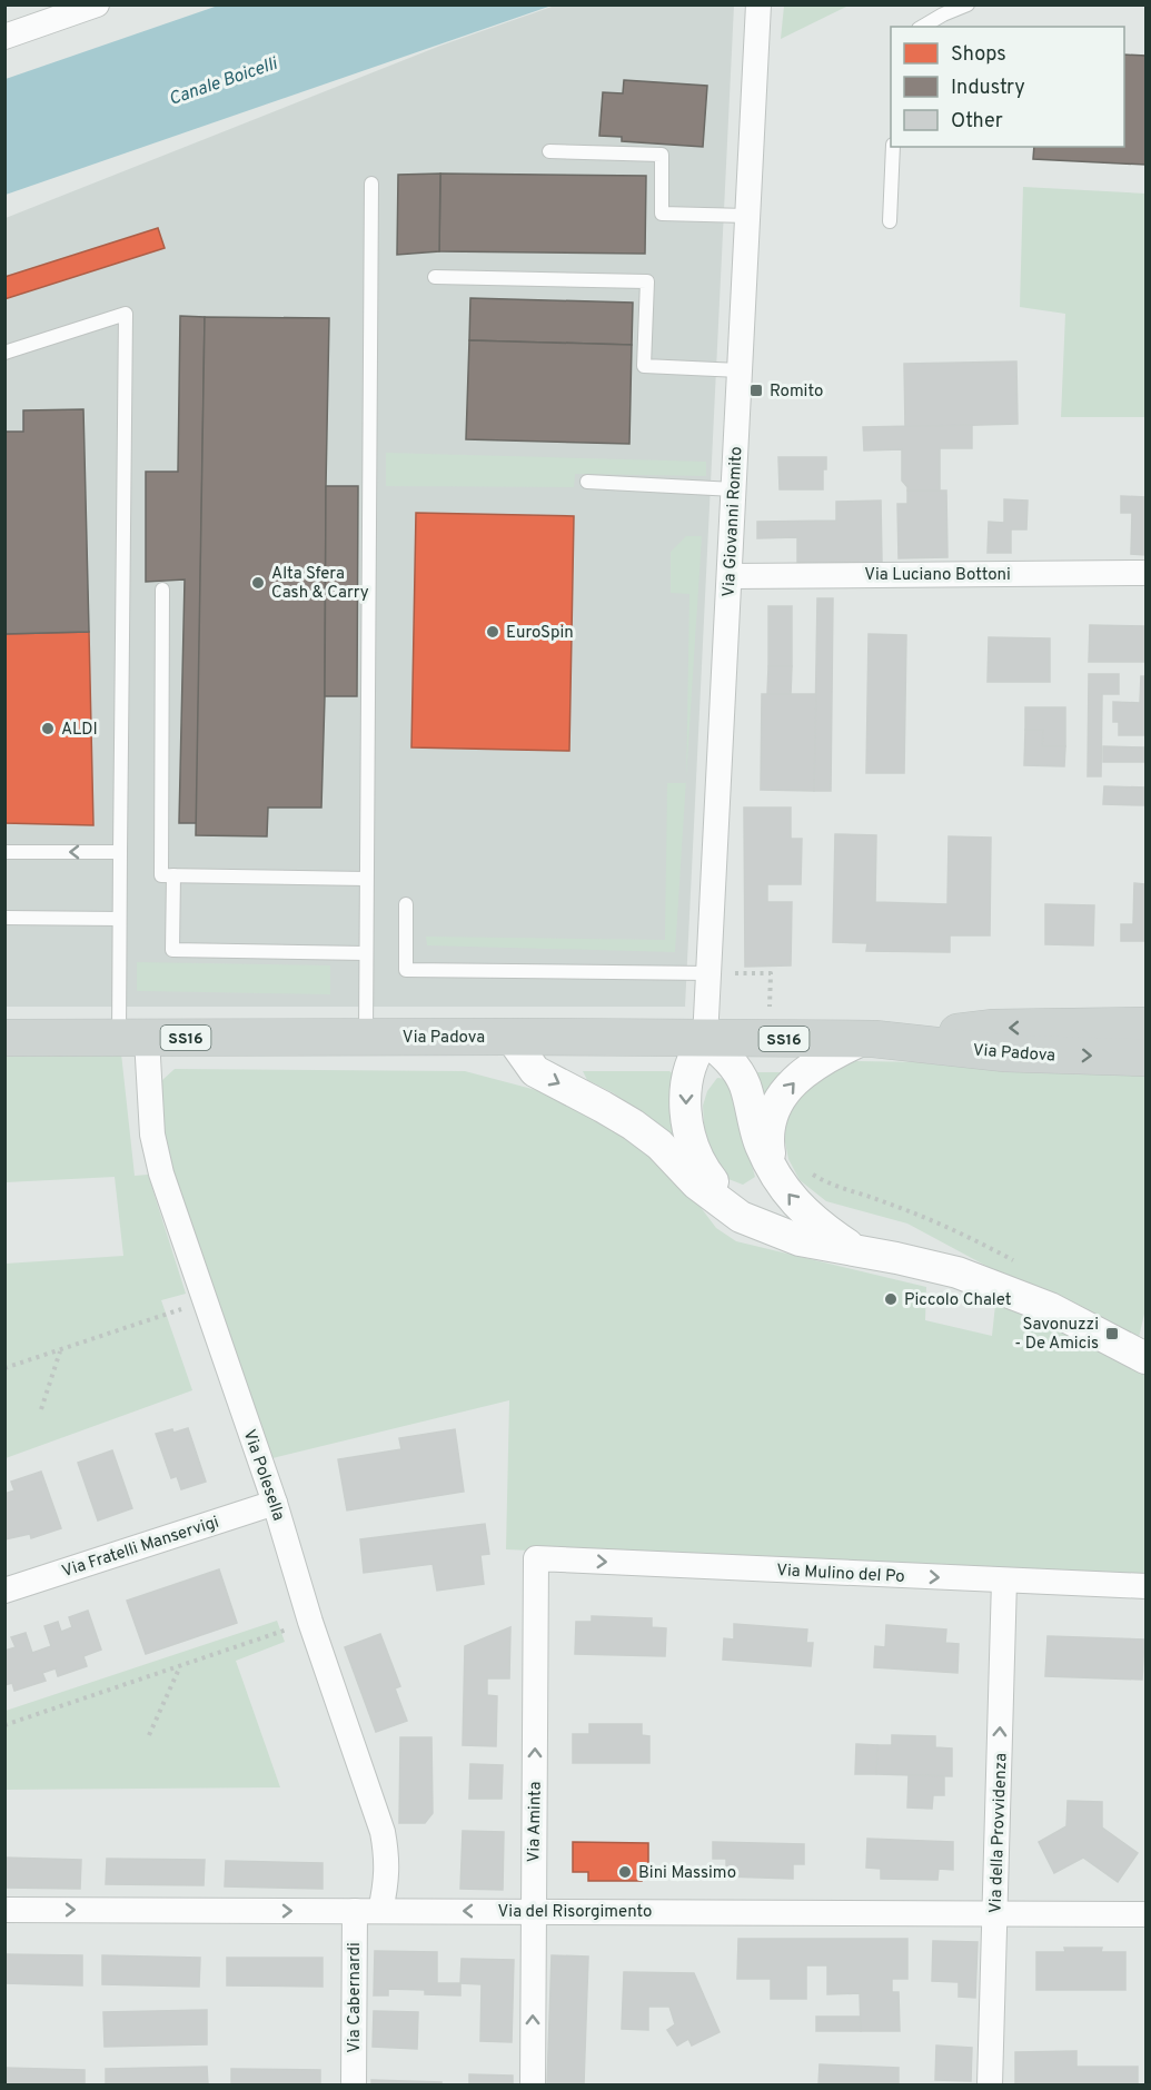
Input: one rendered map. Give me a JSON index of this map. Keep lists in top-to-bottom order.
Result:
{
  "streets": {
    "main road": ["Via Padova", "SS16"],
    "street": [
      "Via Giovanni Romito",
      "Via Luciano Bottoni",
      "Via Polesella",
      "Via Fratelli Manservigi",
      "Via Mulino del Po",
      "Via Aminta",
      "Via della Provvidenza",
      "Via del Risorgimento",
      "Via Cabernardi"
    ]
  },
  "crossings": [
    ["Via Giovanni Romito", "Via Luciano Bottoni"],
    ["Via Giovanni Romito", "Via Padova"],
    ["Via Padova", "Via Polesella"],
    ["Via Polesella", "Via Fratelli Manservigi"],
    ["Via Polesella", "Via del Risorgimento"],
    ["Via Mulino del Po", "Via Aminta"],
    ["Via Mulino del Po", "Via della Provvidenza"],
    ["Via Aminta", "Via del Risorgimento"],
    ["Via della Provvidenza", "Via del Risorgimento"],
    ["Via del Risorgimento", "Via Cabernardi"]
  ],
  "one_way": ["Via Mulino del Po", "Via Aminta", "Via della Provvidenza"],
  "water": ["Canale Boicelli"],
  "places": {
    "transit": ["Romito", "Savonuzzi - De Amicis"],
    "other": [
      "Alta Sfera Cash & Carry",
      "EuroSpin",
      "ALDI",
      "Piccolo Chalet",
      "Bini Massimo"
    ]
  },
  "legend": ["Shops", "Industry", "Other"]
}
